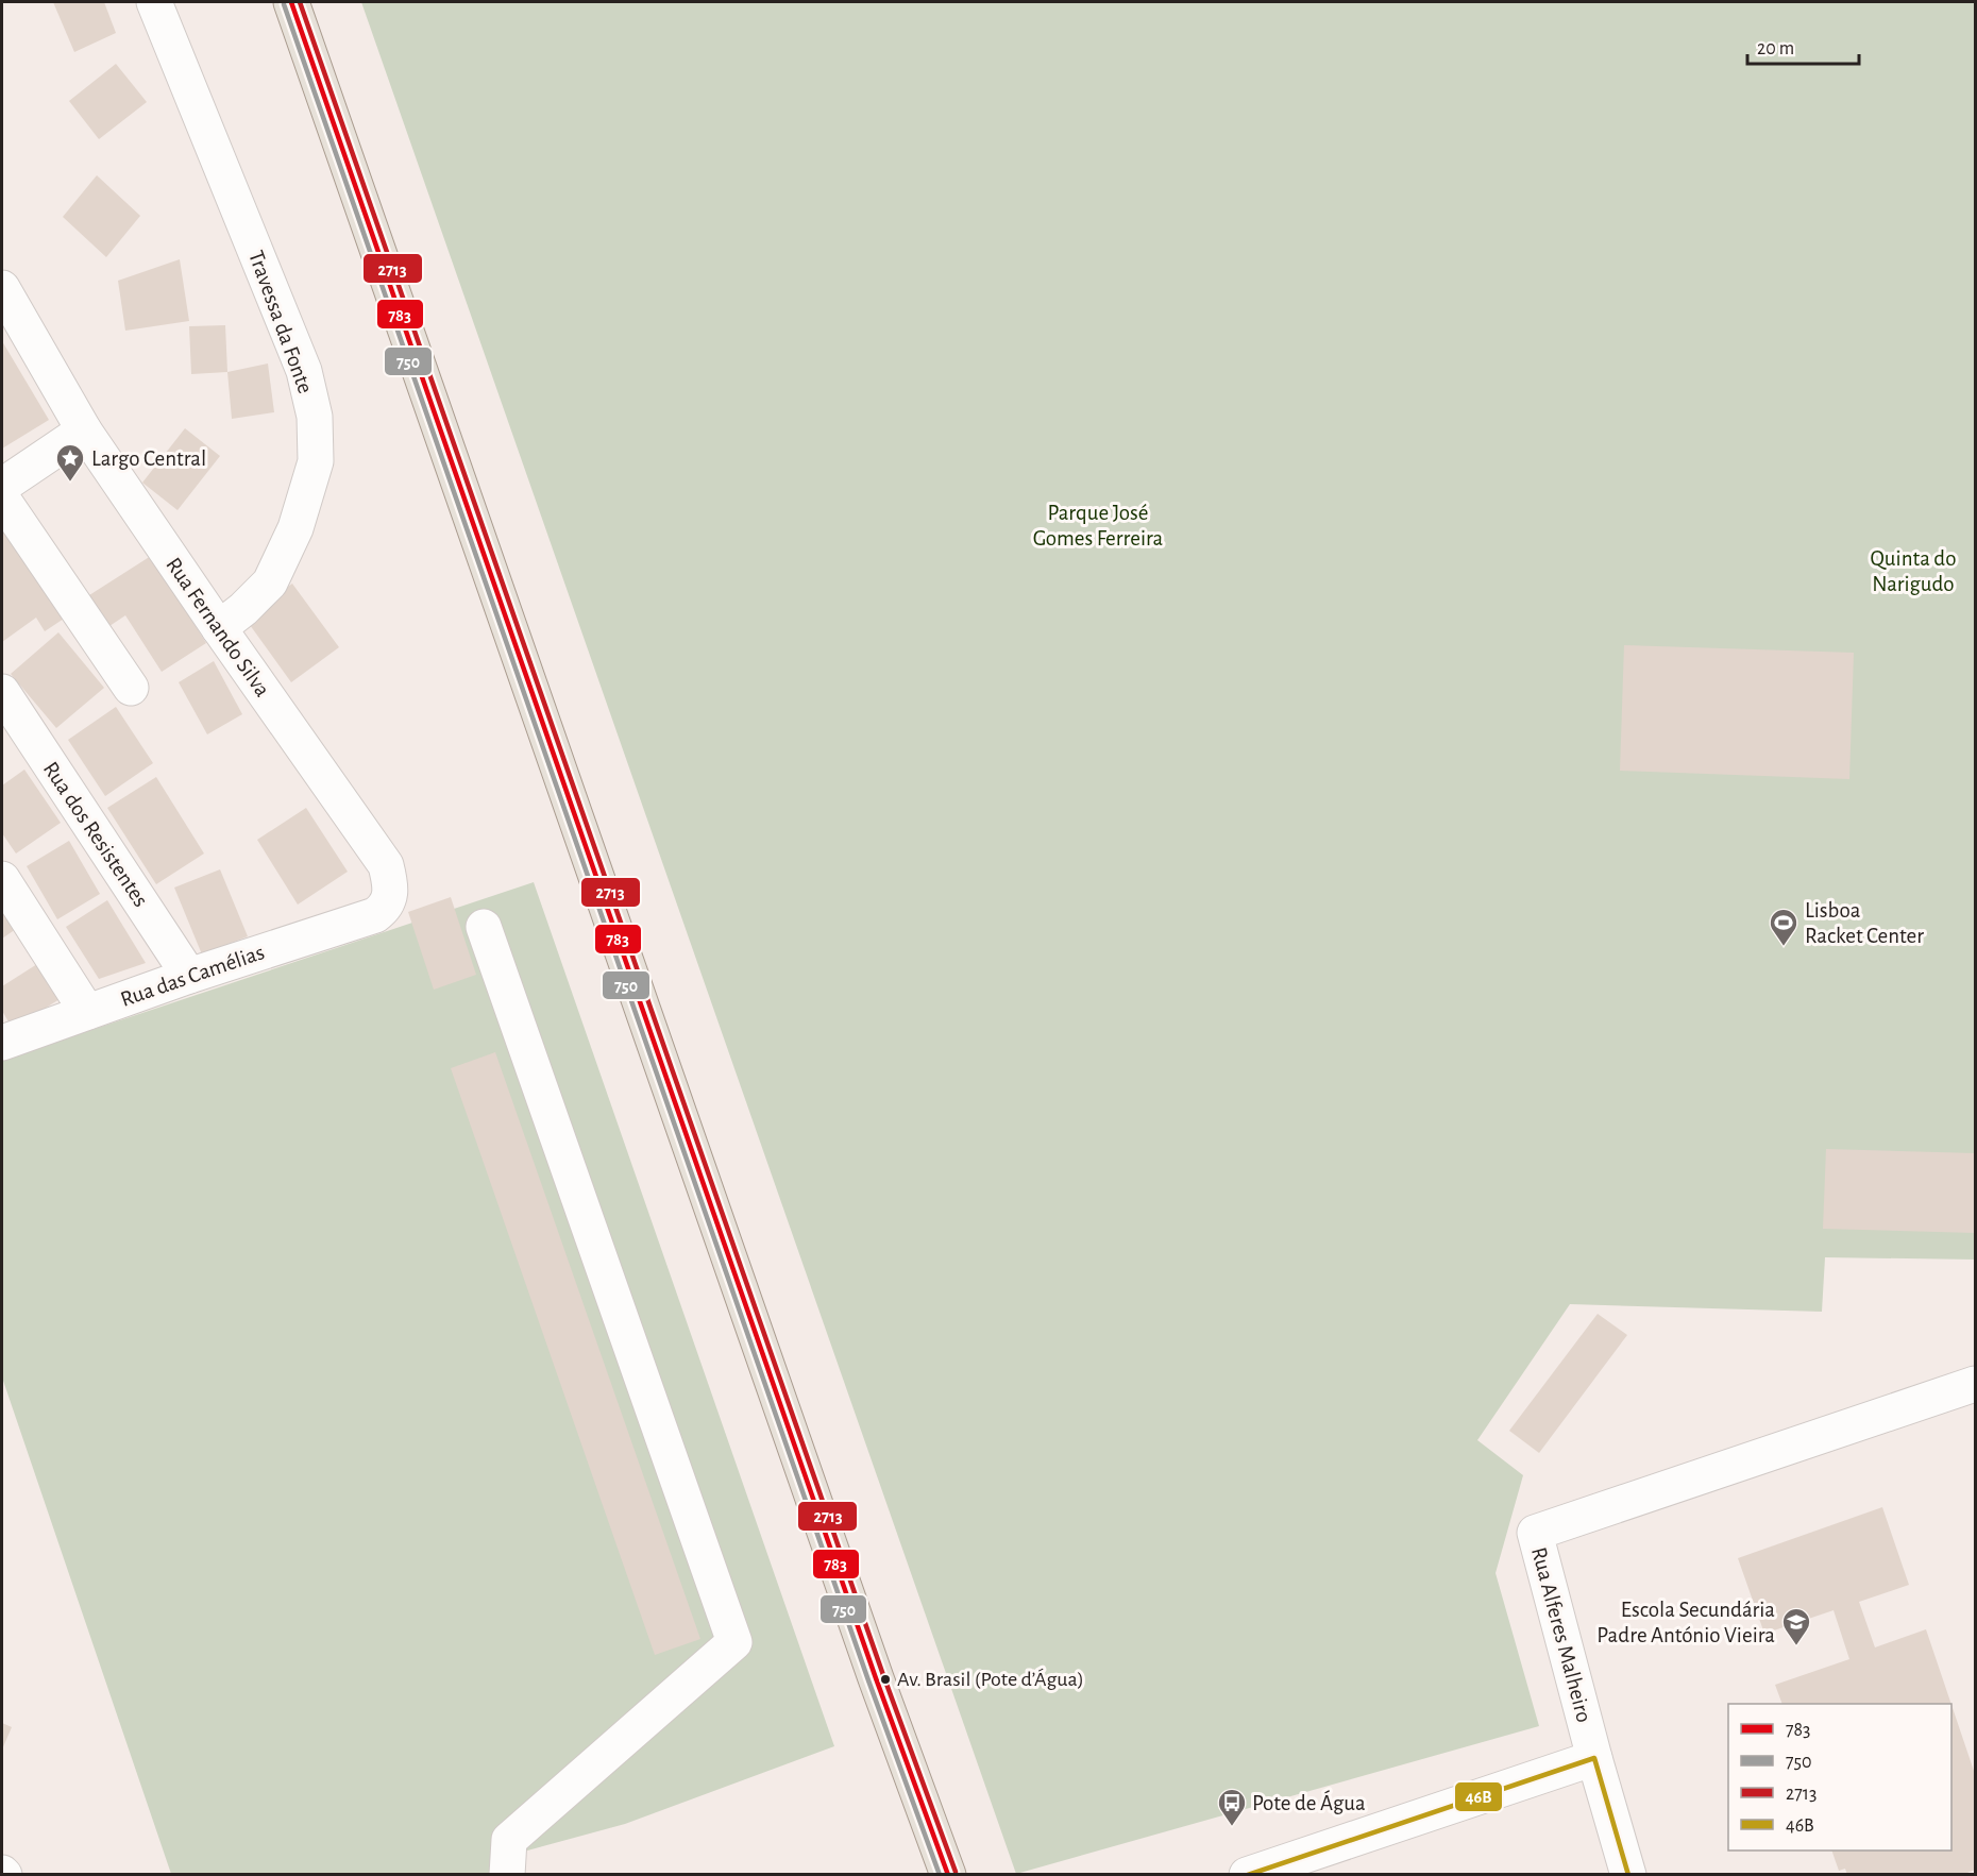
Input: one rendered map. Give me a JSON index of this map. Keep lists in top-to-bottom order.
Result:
{
  "streets": {
    "street": [
      "Travessa da Fonte",
      "Rua Fernando Silva",
      "Rua dos Resistentes",
      "Rua das Camélias",
      "Rua Alferes Malheiro"
    ]
  },
  "crossings": [
    ["Travessa da Fonte", "Rua Fernando Silva"],
    ["Rua Fernando Silva", "Rua das Camélias"],
    ["Rua dos Resistentes", "Rua das Camélias"]
  ],
  "parks": ["Parque José Gomes Ferreira", "Quinta do Narigudo"],
  "places": {
    "place": ["Largo Central"],
    "sports": ["Lisboa Racket Center"],
    "school or university": ["Escola Secundária Padre António Vieira"],
    "other": ["Av. Brasil (Pote d’Água)"],
    "bus stop": ["Pote de Água"]
  },
  "lines": [
    "transit line 783",
    "transit line 2713",
    "transit line 750",
    "transit line 46B"
  ],
  "legend": [
    "783",
    "750",
    "2713",
    "46B"
  ],
  "scale_bar": "20 m"
}
